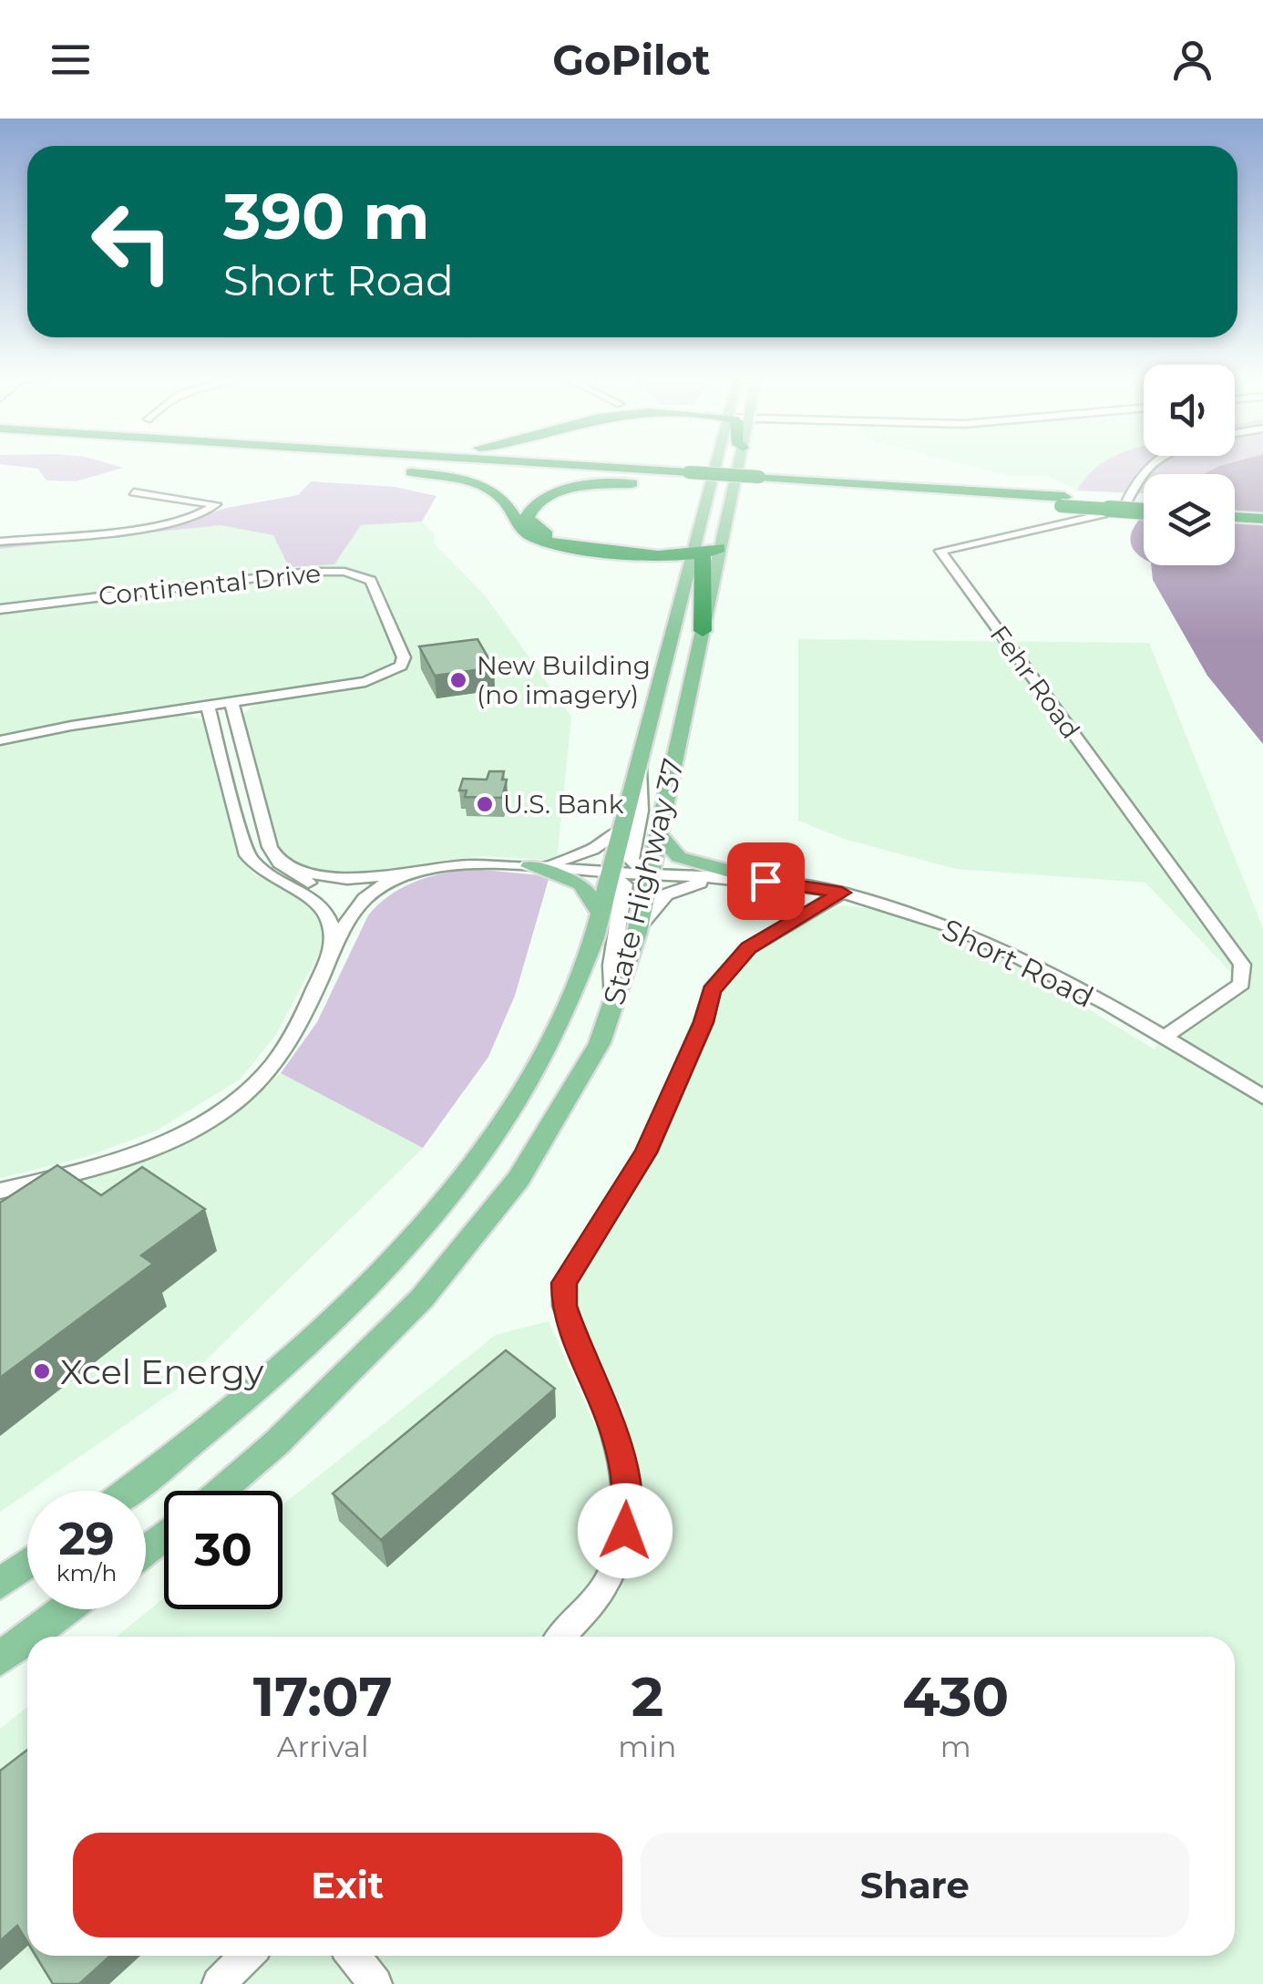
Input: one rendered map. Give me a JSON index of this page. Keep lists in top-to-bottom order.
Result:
{
  "streets": {
    "main road": ["State Highway 37"],
    "street": ["Continental Drive", "Fehr Road", "Short Road"]
  },
  "crossings": [
    ["Fehr Road", "Short Road"],
    ["State Highway 37", "Short Road"]
  ],
  "places": ["New Building (no imagery)", "U.S. Bank", "Xcel Energy"],
  "page": {
    "header": "GoPilot",
    "turn": ["390 m", "Short Road"],
    "speed": "29 km/h",
    "limit": "30",
    "eta": [
      "17:07",
      "Arrival",
      "2",
      "min",
      "430",
      "m"
    ],
    "buttons": ["Exit", "Share"]
  }
}
